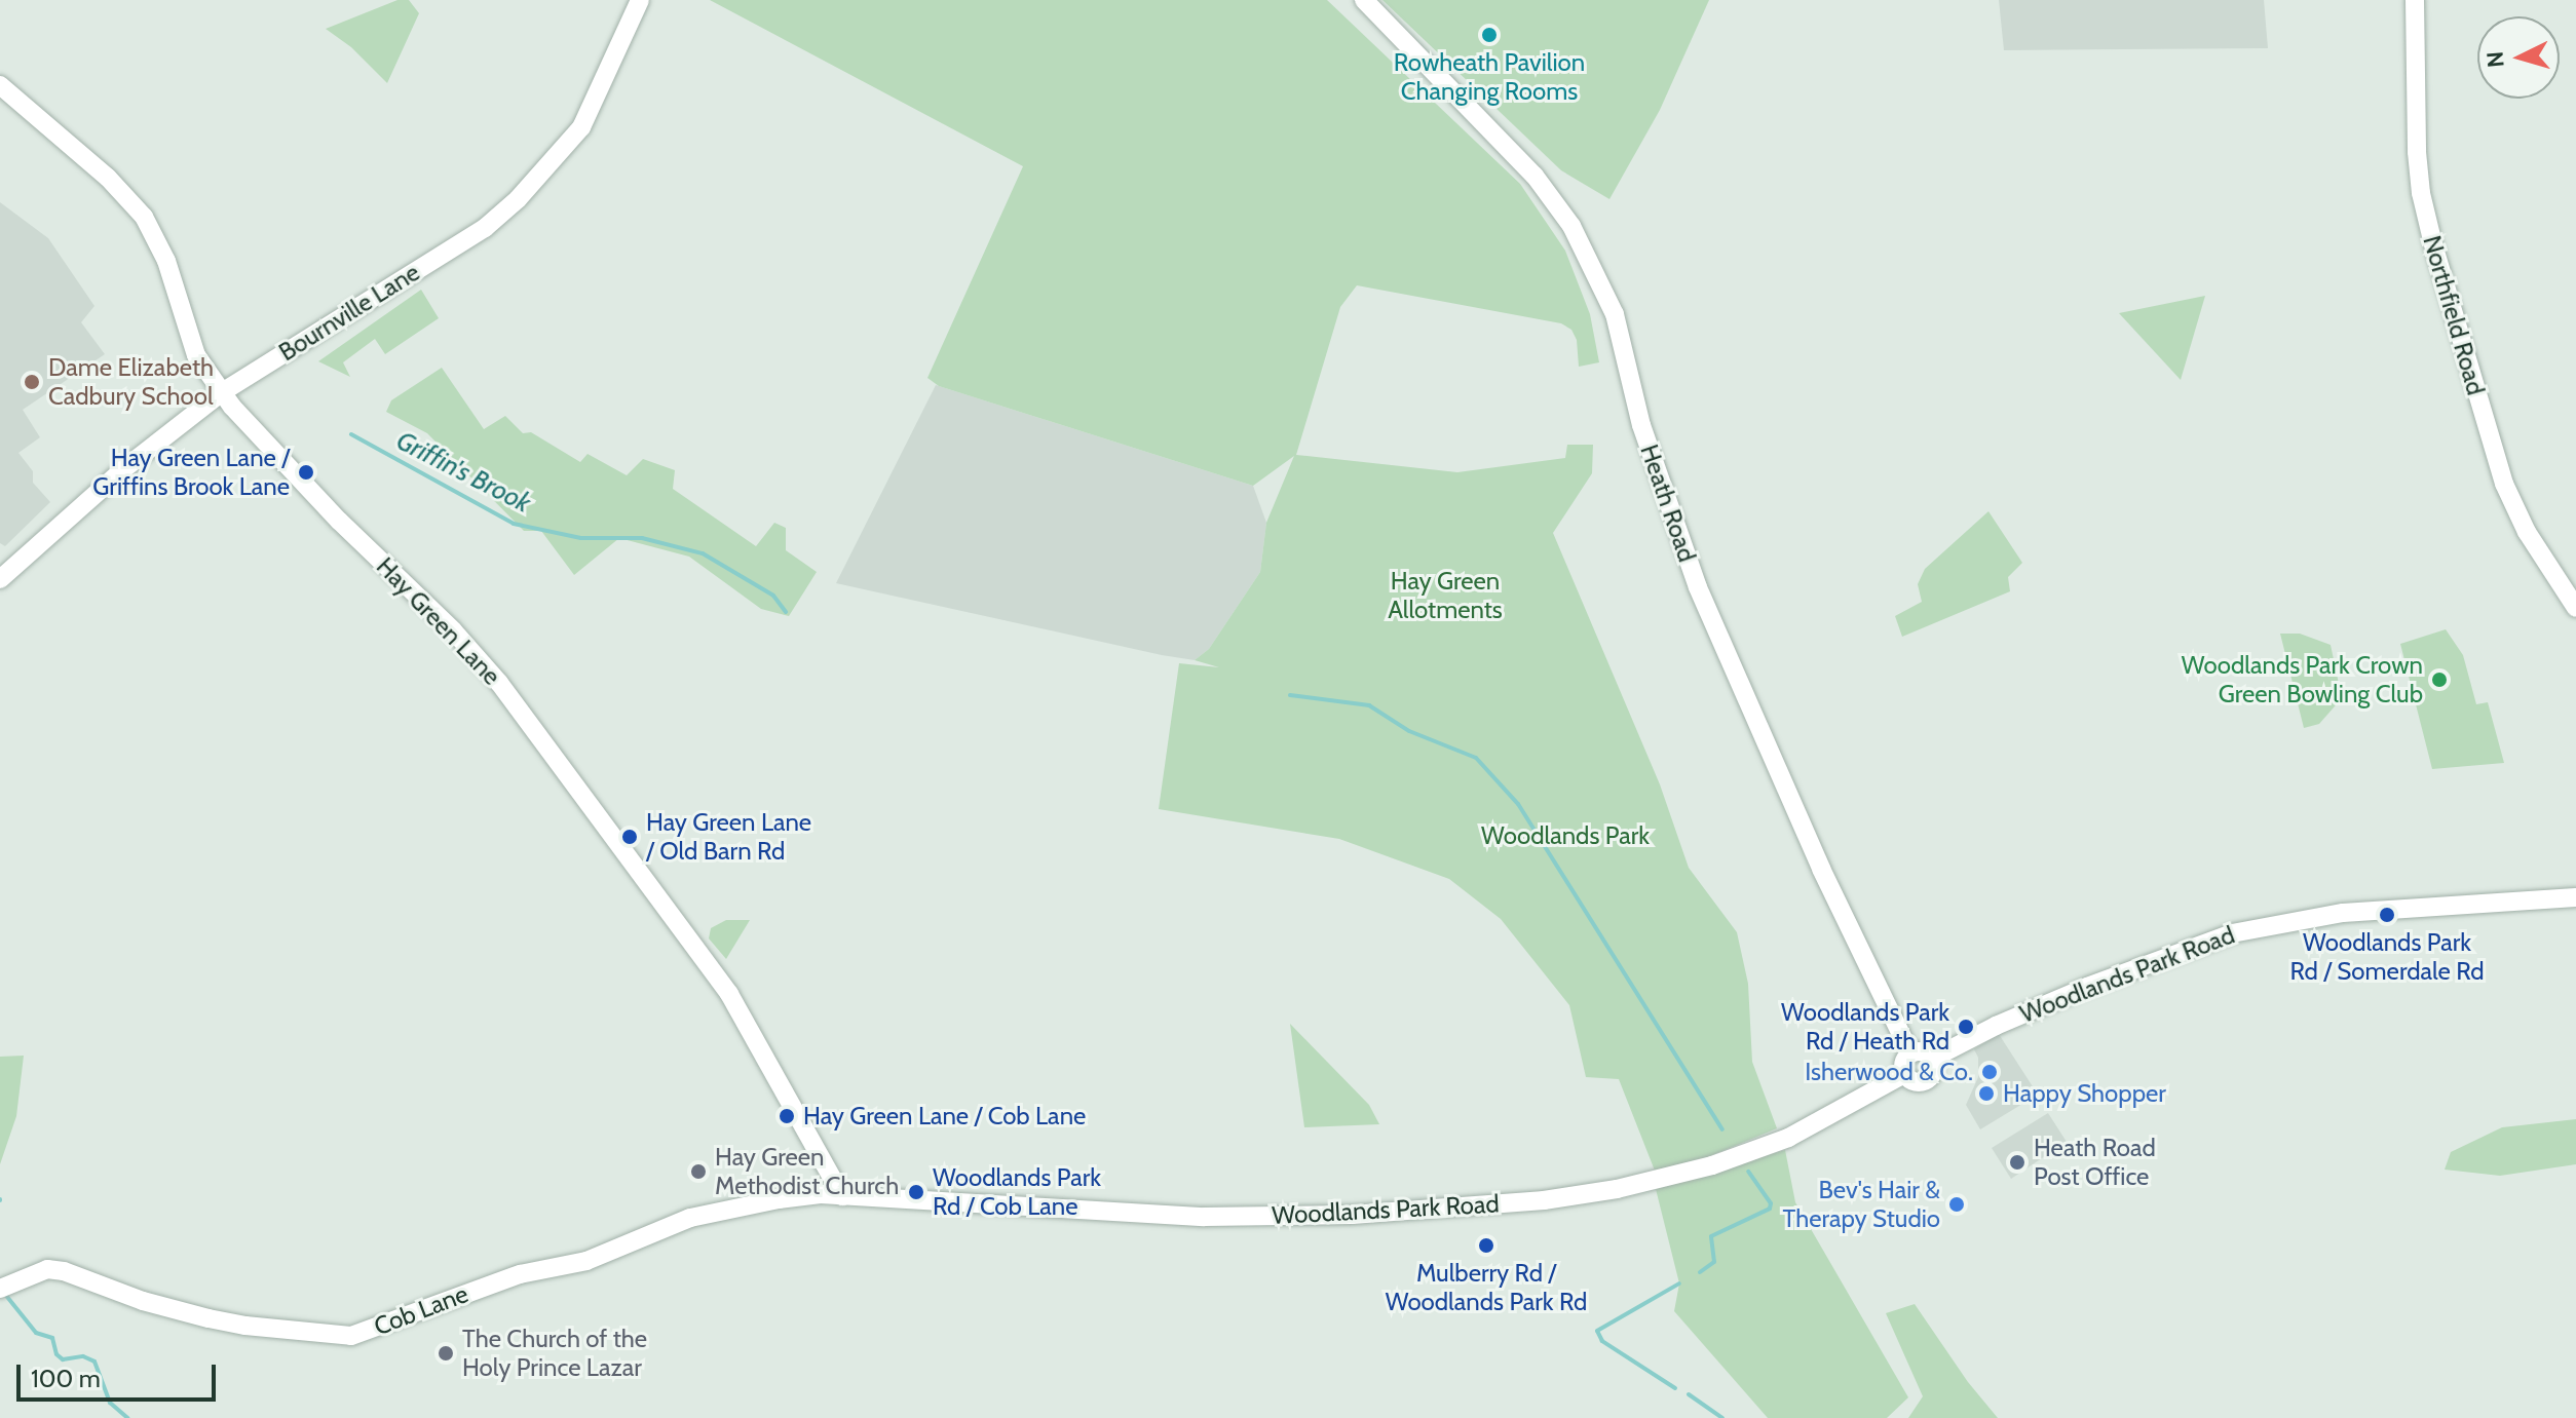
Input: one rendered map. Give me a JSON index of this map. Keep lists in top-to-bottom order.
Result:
{
  "streets": {
    "street": [
      "Bournville Lane",
      "Northfield Road",
      "Heath Road",
      "Hay Green Lane",
      "Woodlands Park Road",
      "Cob Lane"
    ]
  },
  "crossings": [
    ["Bournville Lane", "Hay Green Lane"],
    ["Heath Road", "Woodlands Park Road"],
    ["Hay Green Lane", "Woodlands Park Road"],
    ["Hay Green Lane", "Cob Lane"],
    ["Woodlands Park Road", "Cob Lane"]
  ],
  "water": ["Griffin's Brook"],
  "parks": ["Hay Green Allotments", "Woodlands Park"],
  "places": [
    "Rowheath Pavilion Changing Rooms",
    "Dame Elizabeth Cadbury School",
    "Hay Green Lane / Griffins Brook Lane",
    "Woodlands Park Crown Green Bowling Club",
    "Hay Green Lane / Old Barn Rd",
    "Woodlands Park Rd / Somerdale Rd",
    "Woodlands Park Rd / Heath Rd",
    "Isherwood & Co.",
    "Happy Shopper",
    "Hay Green Lane / Cob Lane",
    "Heath Road Post Office",
    "Hay Green Methodist Church",
    "Woodlands Park Rd / Cob Lane",
    "Bev's Hair & Therapy Studio",
    "Mulberry Rd / Woodlands Park Rd",
    "The Church of the Holy Prince Lazar"
  ],
  "scale_bar": "100 m",
  "north": "left"
}
